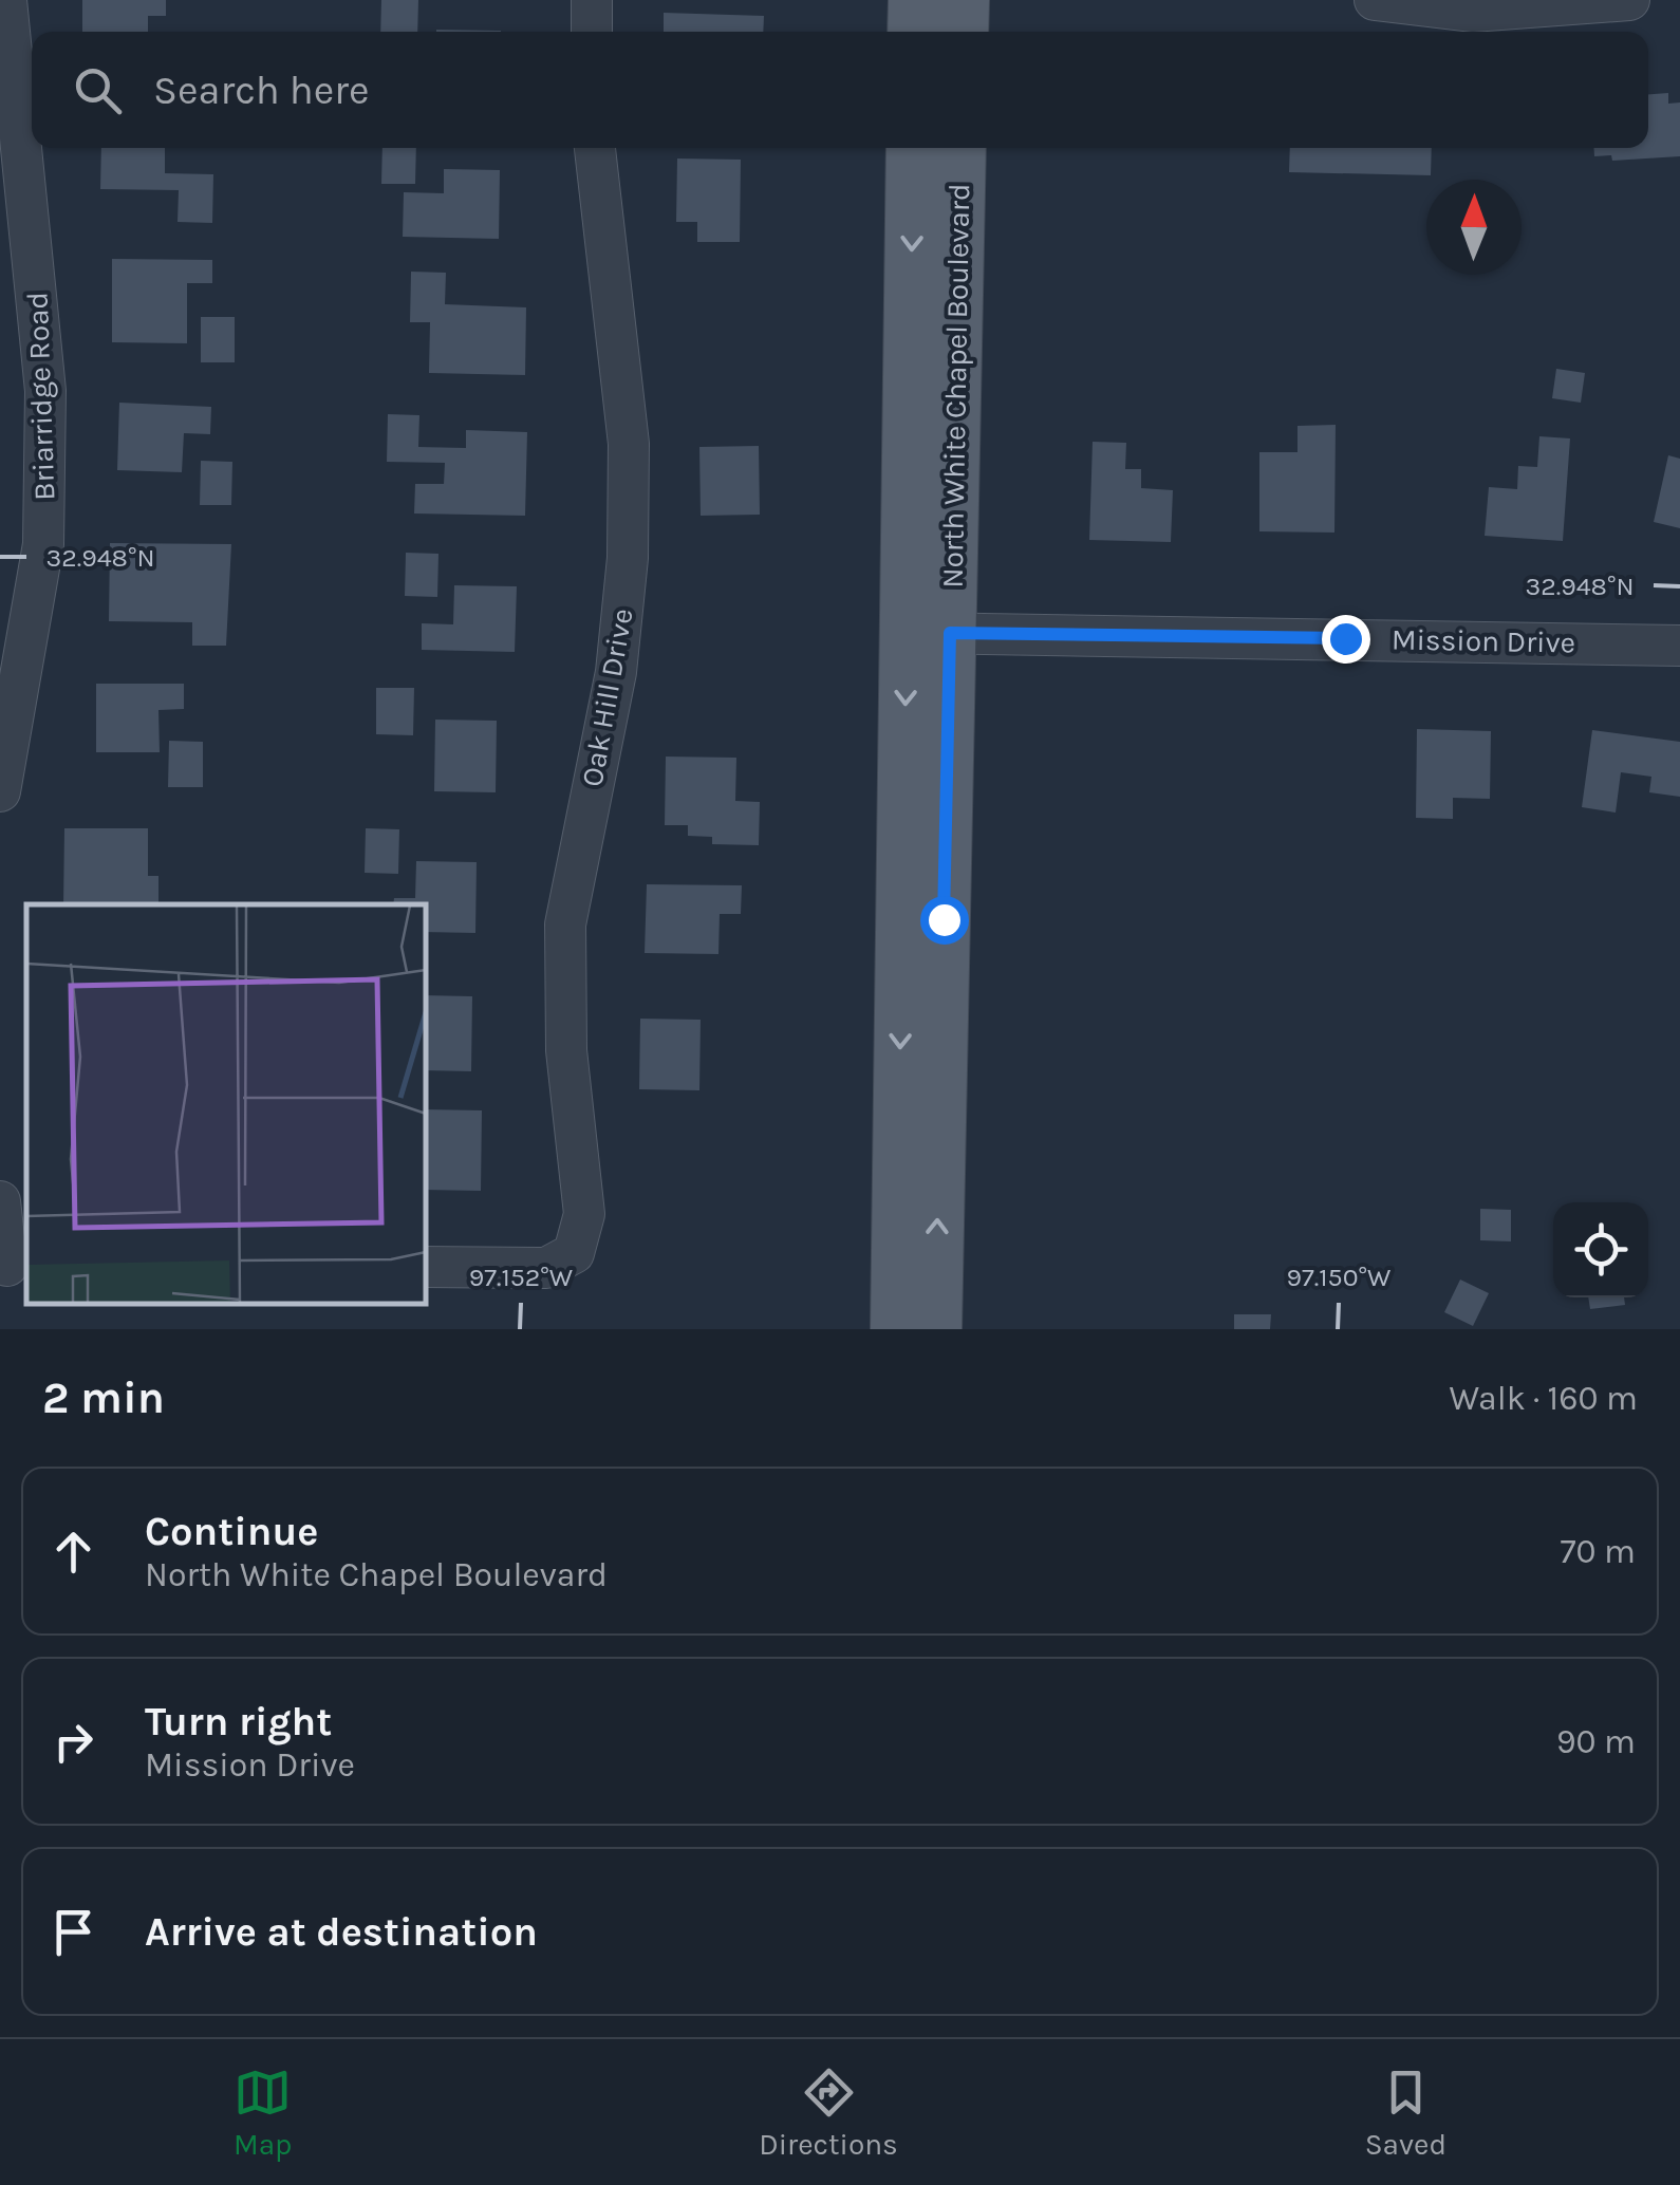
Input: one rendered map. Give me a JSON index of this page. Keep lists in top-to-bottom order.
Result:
{
  "streets": {
    "main road": ["North White Chapel Boulevard"],
    "street": ["Briarridge Road", "Mission Drive", "Oak Hill Drive"]
  },
  "crossings": [
    ["North White Chapel Boulevard", "Mission Drive"]
  ],
  "north": "top",
  "page": {
    "search": "Search here",
    "heading": ["2 min", "Walk · 160 m"],
    "list": [
      ["Continue", "North White Chapel Boulevard", "70 m"],
      ["Turn right", "Mission Drive", "90 m"],
      "Arrive at destination"
    ],
    "nav": ["Map", "Directions", "Saved"]
  },
  "coordinates": ["32.948°N", "97.152°W", "97.150°W"]
}
